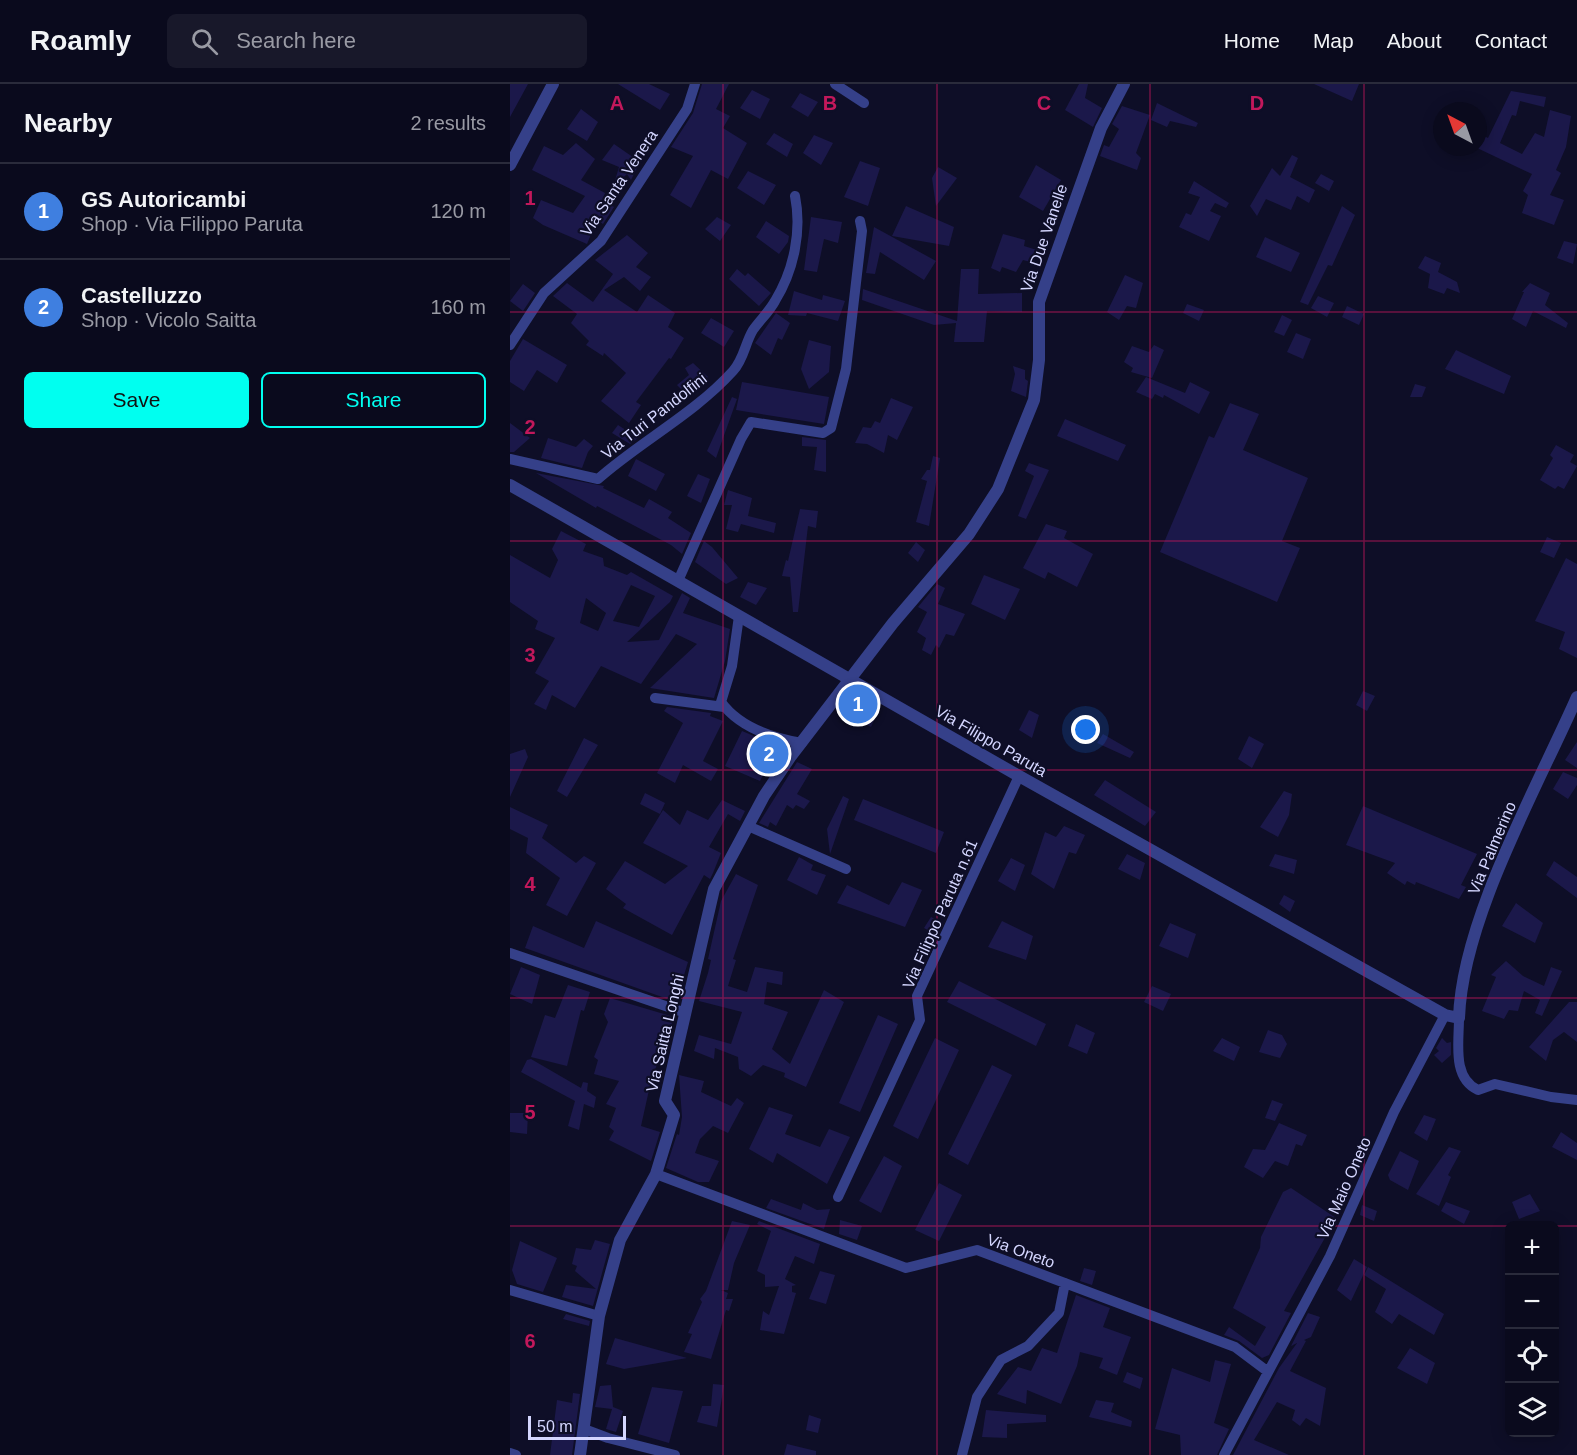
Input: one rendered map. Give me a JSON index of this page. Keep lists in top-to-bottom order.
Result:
{
  "streets": {
    "street": [
      "Via Santa Venera",
      "Via Due Vanelle",
      "Via Turi Pandolfini",
      "Via Filippo Paruta",
      "Via Palmerino",
      "Via Filippo Paruta n.61",
      "Via Saitta Longhi",
      "Via Maio Oneto",
      "Via Oneto"
    ]
  },
  "crossings": [
    ["Via Due Vanelle", "Via Filippo Paruta"],
    ["Via Due Vanelle", "Via Saitta Longhi"],
    ["Via Filippo Paruta", "Via Palmerino"],
    ["Via Filippo Paruta", "Via Filippo Paruta n.61"],
    ["Via Filippo Paruta", "Via Saitta Longhi"],
    ["Via Filippo Paruta", "Via Maio Oneto"],
    ["Via Saitta Longhi", "Via Oneto"],
    ["Via Maio Oneto", "Via Oneto"]
  ],
  "scale_bar": "50 m",
  "north": "top left",
  "page": {
    "header": "Roamly",
    "search": "Search here",
    "nav": [
      "Home",
      "Map",
      "About",
      "Contact"
    ],
    "heading": ["Nearby", "2 results"],
    "list": [
      {
        "mark": "1",
        "name": "GS Autoricambi",
        "note": "Shop · Via Filippo Paruta",
        "value": "120 m"
      },
      {
        "mark": "2",
        "name": "Castelluzzo",
        "note": "Shop · Vicolo Saitta",
        "value": "160 m"
      }
    ],
    "buttons": ["Save", "Share"],
    "pins": ["1", "2"],
    "map_buttons": ["+", "−"],
    "scale": "50 m"
  },
  "grid": {
    "columns": [
      "A",
      "B",
      "C",
      "D"
    ],
    "rows": [
      "1",
      "2",
      "3",
      "4",
      "5",
      "6"
    ]
  }
}
